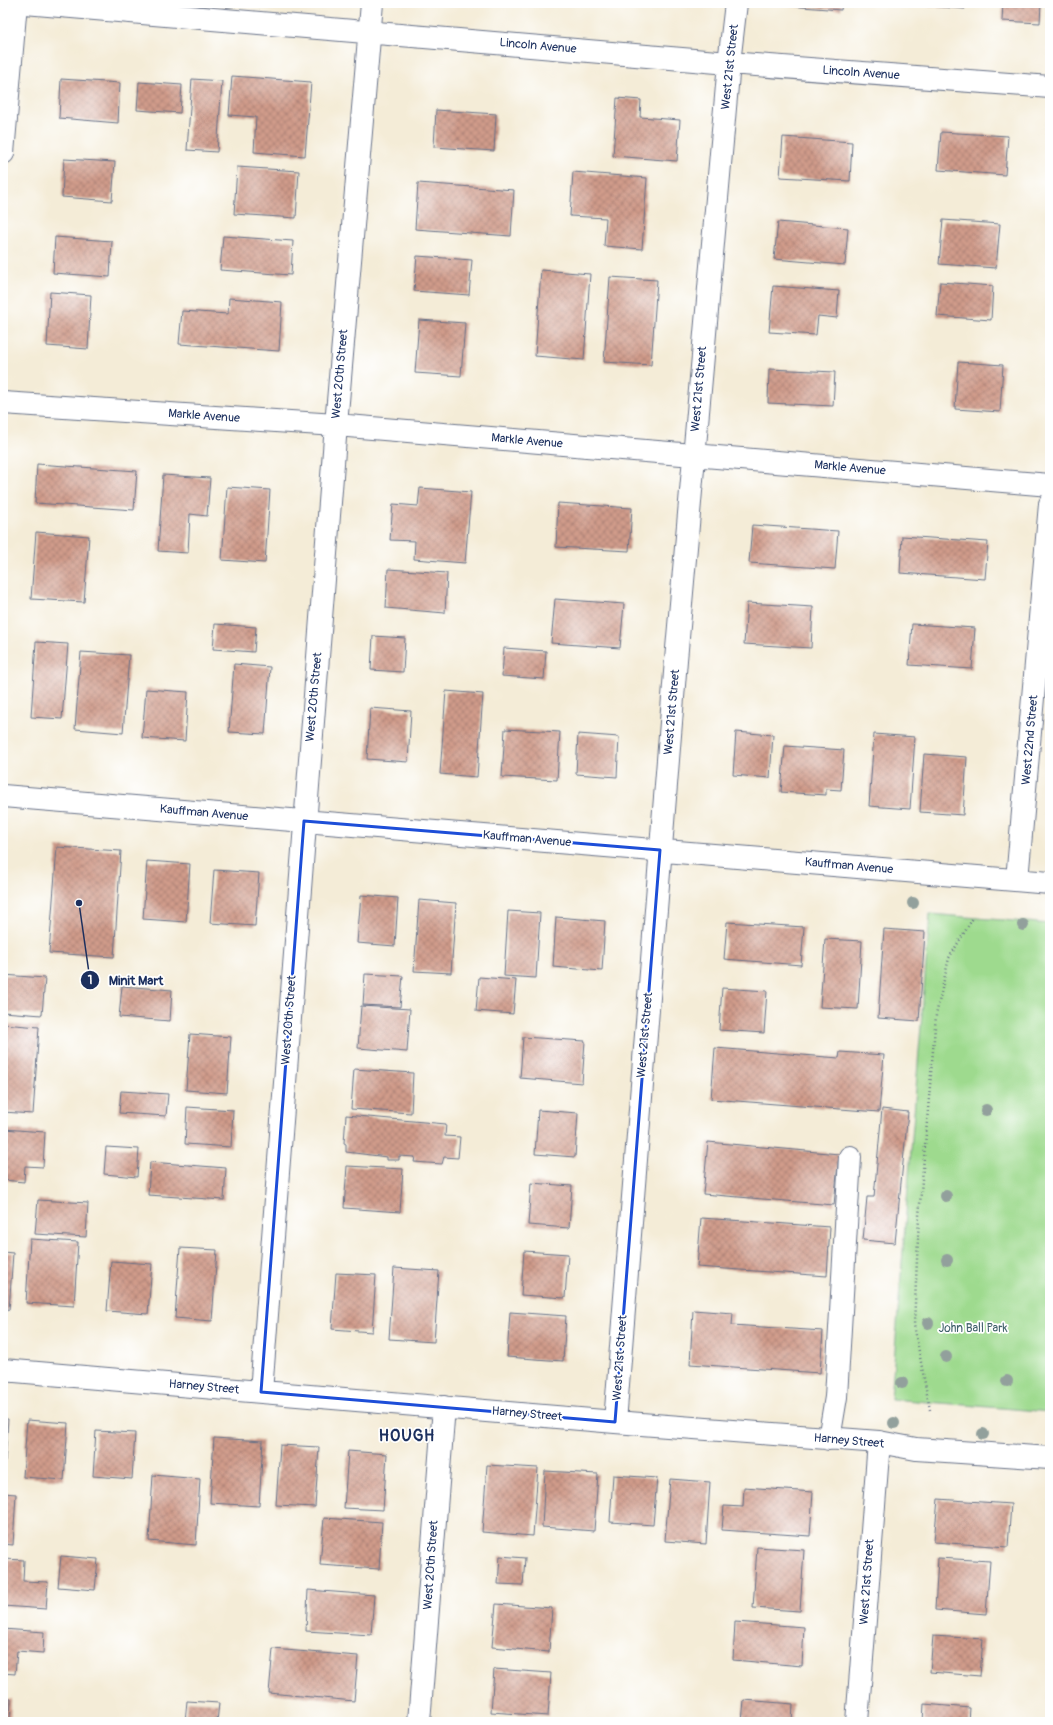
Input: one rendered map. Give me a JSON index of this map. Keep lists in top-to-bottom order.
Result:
{
  "streets": {
    "street": [
      "Lincoln Avenue",
      "West 21st Street",
      "West 20th Street",
      "Markle Avenue",
      "West 22nd Street",
      "Kauffman Avenue",
      "Harney Street"
    ]
  },
  "crossings": [
    ["Lincoln Avenue", "West 21st Street"],
    ["Lincoln Avenue", "West 20th Street"],
    ["West 21st Street", "Markle Avenue"],
    ["West 21st Street", "Kauffman Avenue"],
    ["West 21st Street", "Harney Street"],
    ["West 20th Street", "Markle Avenue"],
    ["West 20th Street", "Kauffman Avenue"],
    ["West 20th Street", "Harney Street"],
    ["West 22nd Street", "Kauffman Avenue"]
  ],
  "districts": ["HOUGH"],
  "parks": ["John Ball Park"],
  "places": ["Minit Mart"]
}
